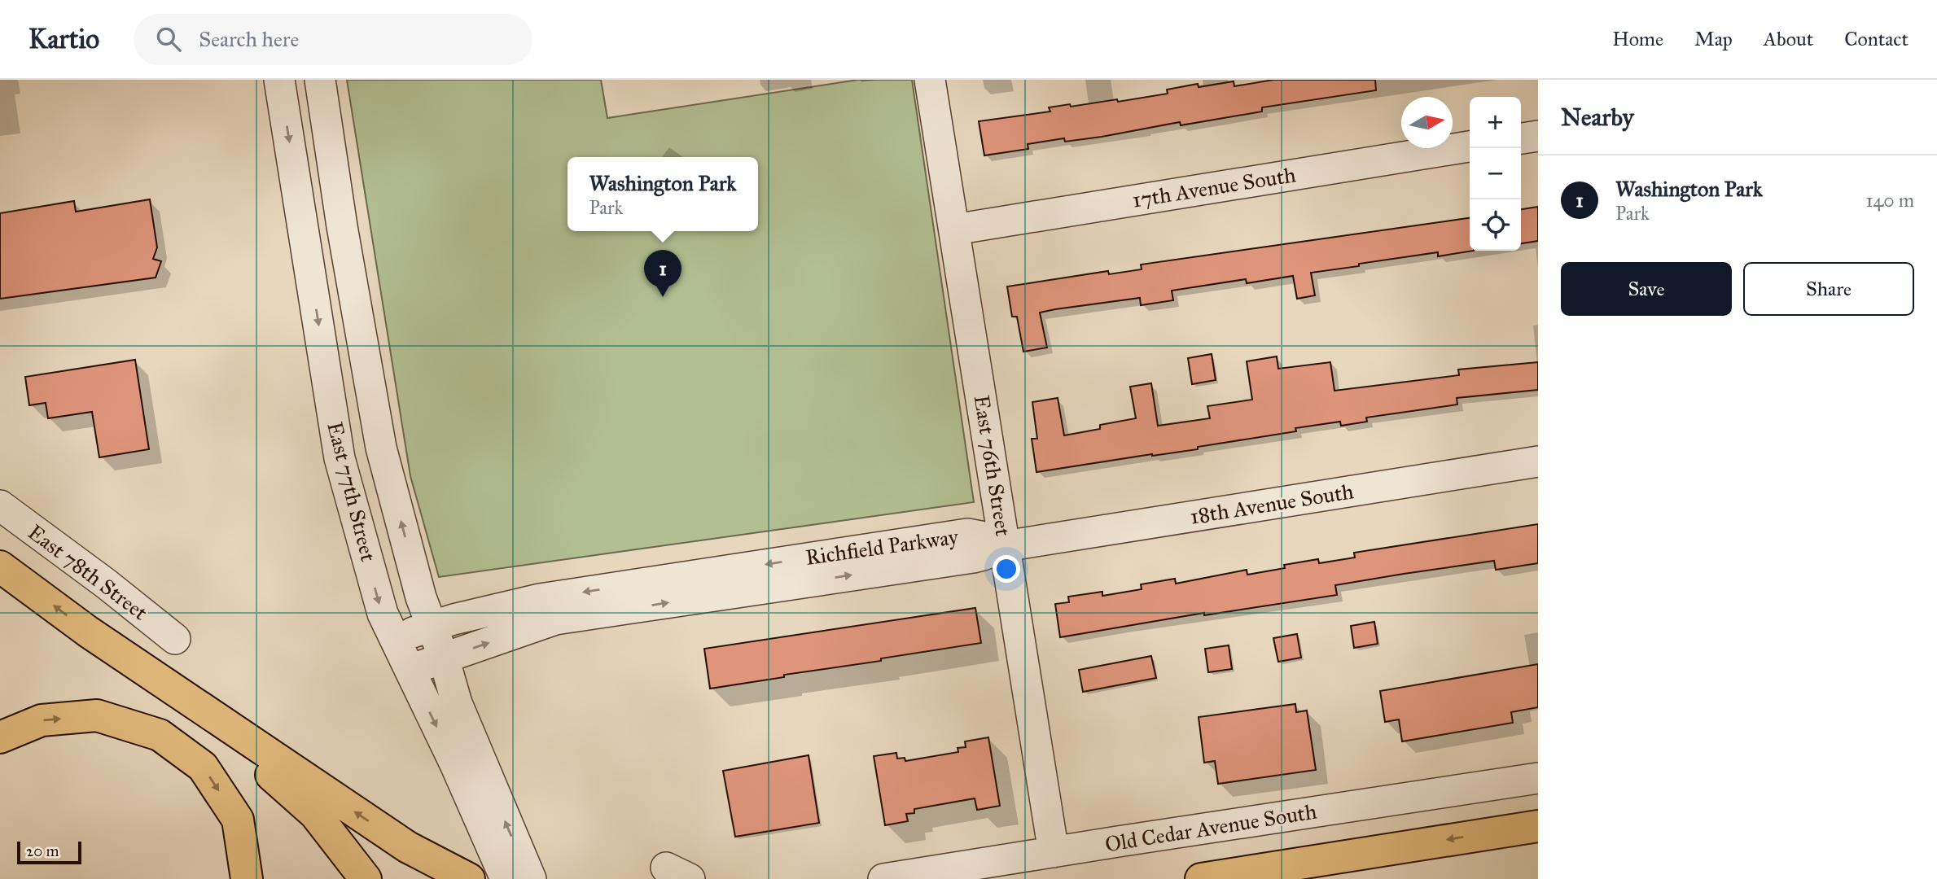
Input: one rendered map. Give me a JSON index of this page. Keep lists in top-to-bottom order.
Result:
{
  "streets": {
    "street": [
      "17th Avenue South",
      "East 76th Street",
      "East 77th Street",
      "18th Avenue South",
      "Richfield Parkway",
      "East 78th Street",
      "Old Cedar Avenue South"
    ]
  },
  "crossings": [
    ["17th Avenue South", "East 76th Street"],
    ["East 76th Street", "18th Avenue South"],
    ["East 76th Street", "Richfield Parkway"],
    ["East 76th Street", "Old Cedar Avenue South"],
    ["East 77th Street", "Richfield Parkway"],
    ["18th Avenue South", "Richfield Parkway"]
  ],
  "scale_bar": "20 m",
  "north": "right",
  "page": {
    "header": "Kartio",
    "search": "Search here",
    "nav": [
      "Home",
      "Map",
      "About",
      "Contact"
    ],
    "heading": "Nearby",
    "map_buttons": ["+", "−"],
    "list": [
      {
        "mark": "1",
        "name": "Washington Park",
        "note": "Park",
        "value": "140 m"
      }
    ],
    "popup": ["Washington Park", "Park"],
    "buttons": ["Save", "Share"],
    "pins": "1",
    "scale": "20 m"
  }
}
